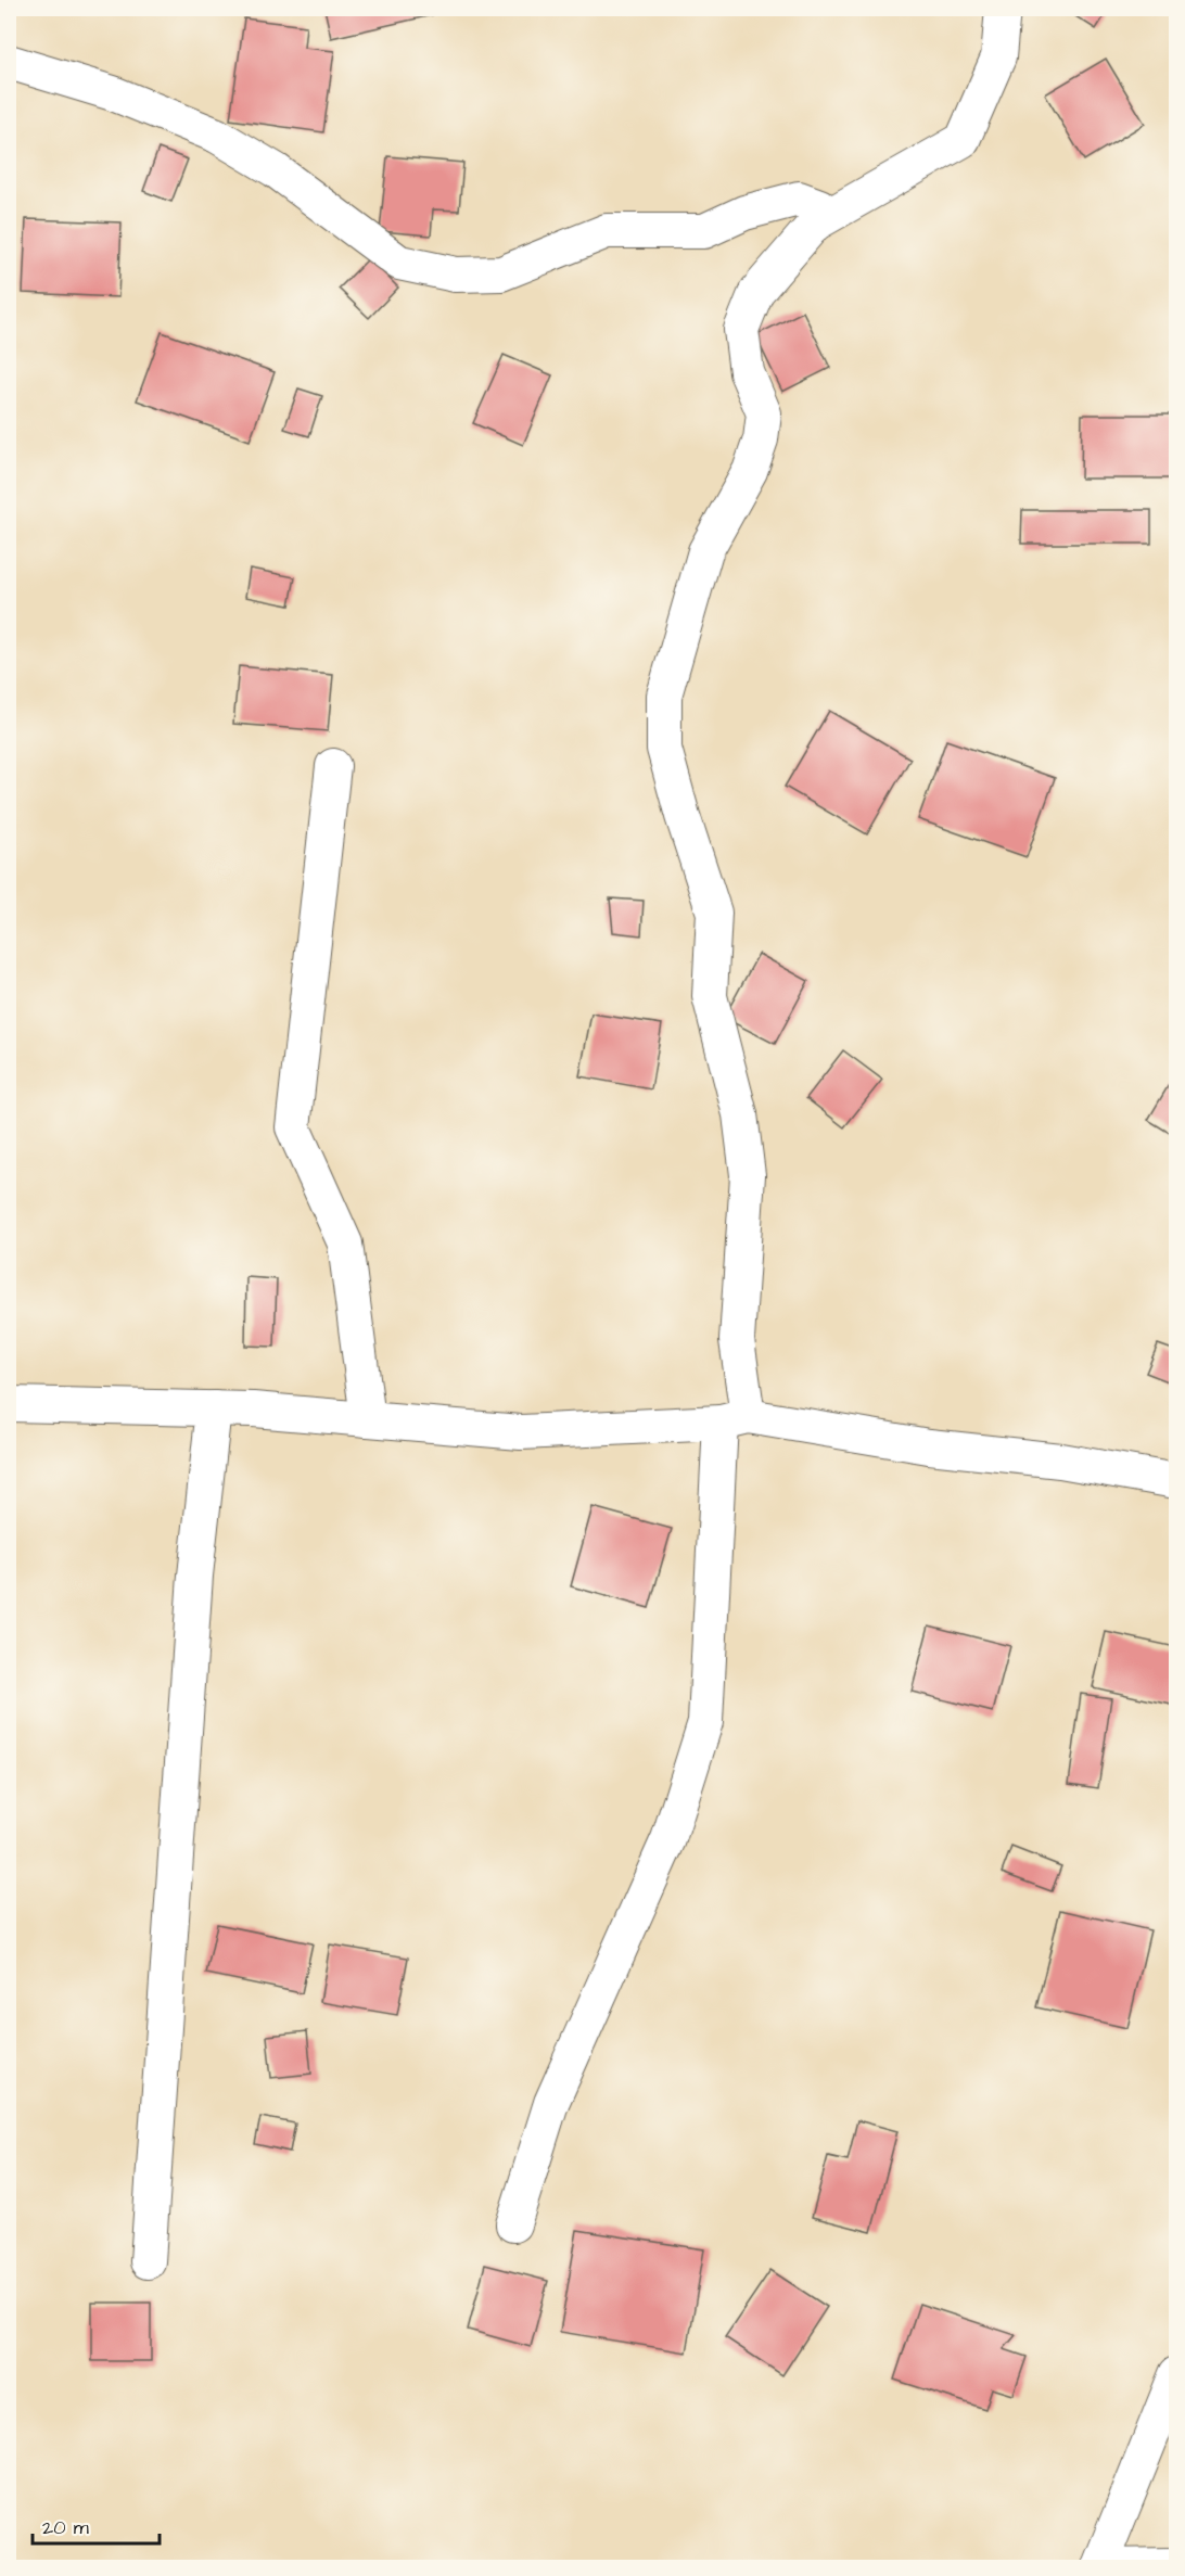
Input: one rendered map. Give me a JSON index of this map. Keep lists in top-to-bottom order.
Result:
{
  "scale_bar": "20 m"
}
